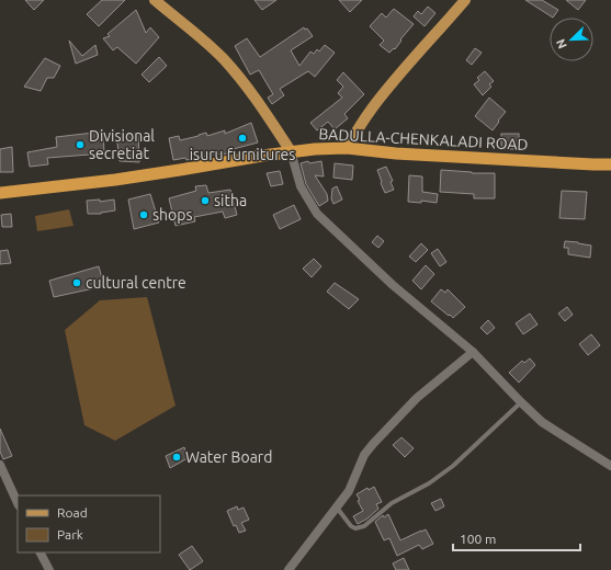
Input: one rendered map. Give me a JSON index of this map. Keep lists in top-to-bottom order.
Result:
{
  "streets": {
    "highway": ["BADULLA-CHENKALADI ROAD"]
  },
  "places": [
    "isuru furnitures",
    "Divisional secretiat",
    "sitha",
    "shops",
    "cultural centre",
    "Water Board"
  ],
  "legend": ["Road", "Park"],
  "scale_bar": "100 m",
  "north": "bottom left"
}
